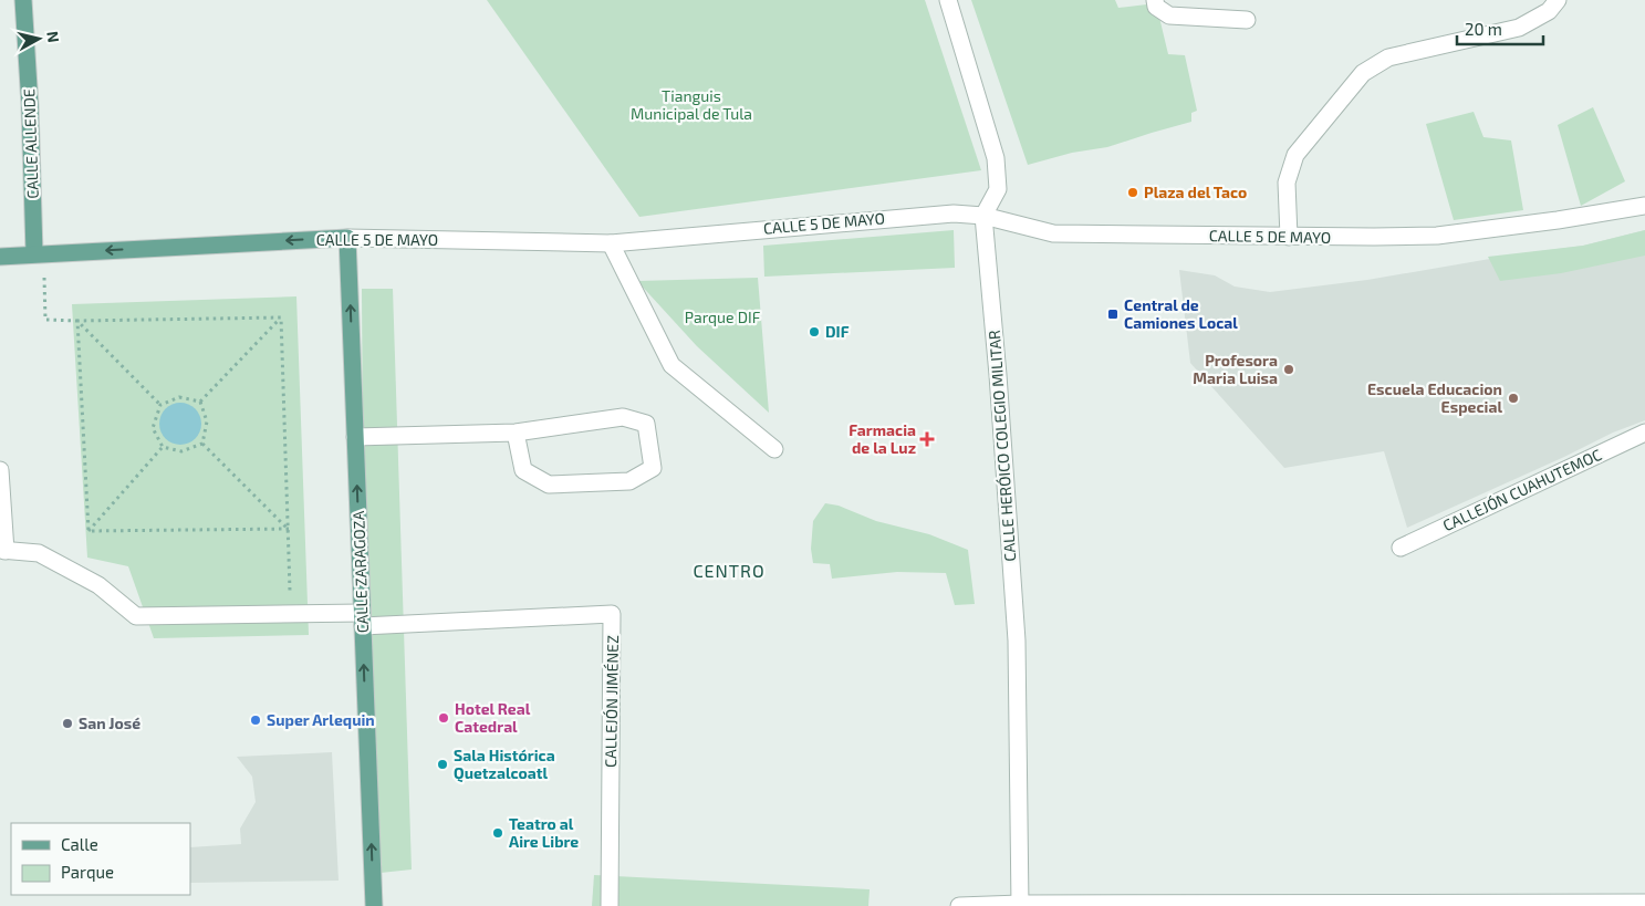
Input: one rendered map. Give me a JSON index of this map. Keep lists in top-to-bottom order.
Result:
{
  "streets": {
    "main road": ["CALLE ALLENDE", "CALLE 5 DE MAYO", "CALLE ZARAGOZA"],
    "street": ["CALLE HERÓICO COLEGIO MILITAR", "CALLEJÓN CUAHUTEMOC", "CALLEJÓN JIMÉNEZ"]
  },
  "crossings": [
    ["CALLE ALLENDE", "CALLE 5 DE MAYO"],
    ["CALLE 5 DE MAYO", "CALLE HERÓICO COLEGIO MILITAR"],
    ["CALLE 5 DE MAYO", "CALLE ZARAGOZA"],
    ["CALLE ZARAGOZA", "CALLEJÓN JIMÉNEZ"]
  ],
  "one_way": ["CALLE ZARAGOZA"],
  "districts": ["CENTRO"],
  "parks": ["Tianguis Municipal de Tula", "Parque DIF"],
  "places": {
    "other": [
      "Plaza del Taco",
      "DIF",
      "Profesora Maria Luisa",
      "Escuela Educacion Especial",
      "Hotel Real Catedral",
      "Super Arlequin",
      "San José",
      "Sala Histórica Quetzalcoatl",
      "Teatro al Aire Libre"
    ],
    "transit": ["Central de Camiones Local"],
    "health": ["Farmacia de la Luz"]
  },
  "legend": ["Calle", "Parque"],
  "scale_bar": "20 m",
  "north": "right"
}
